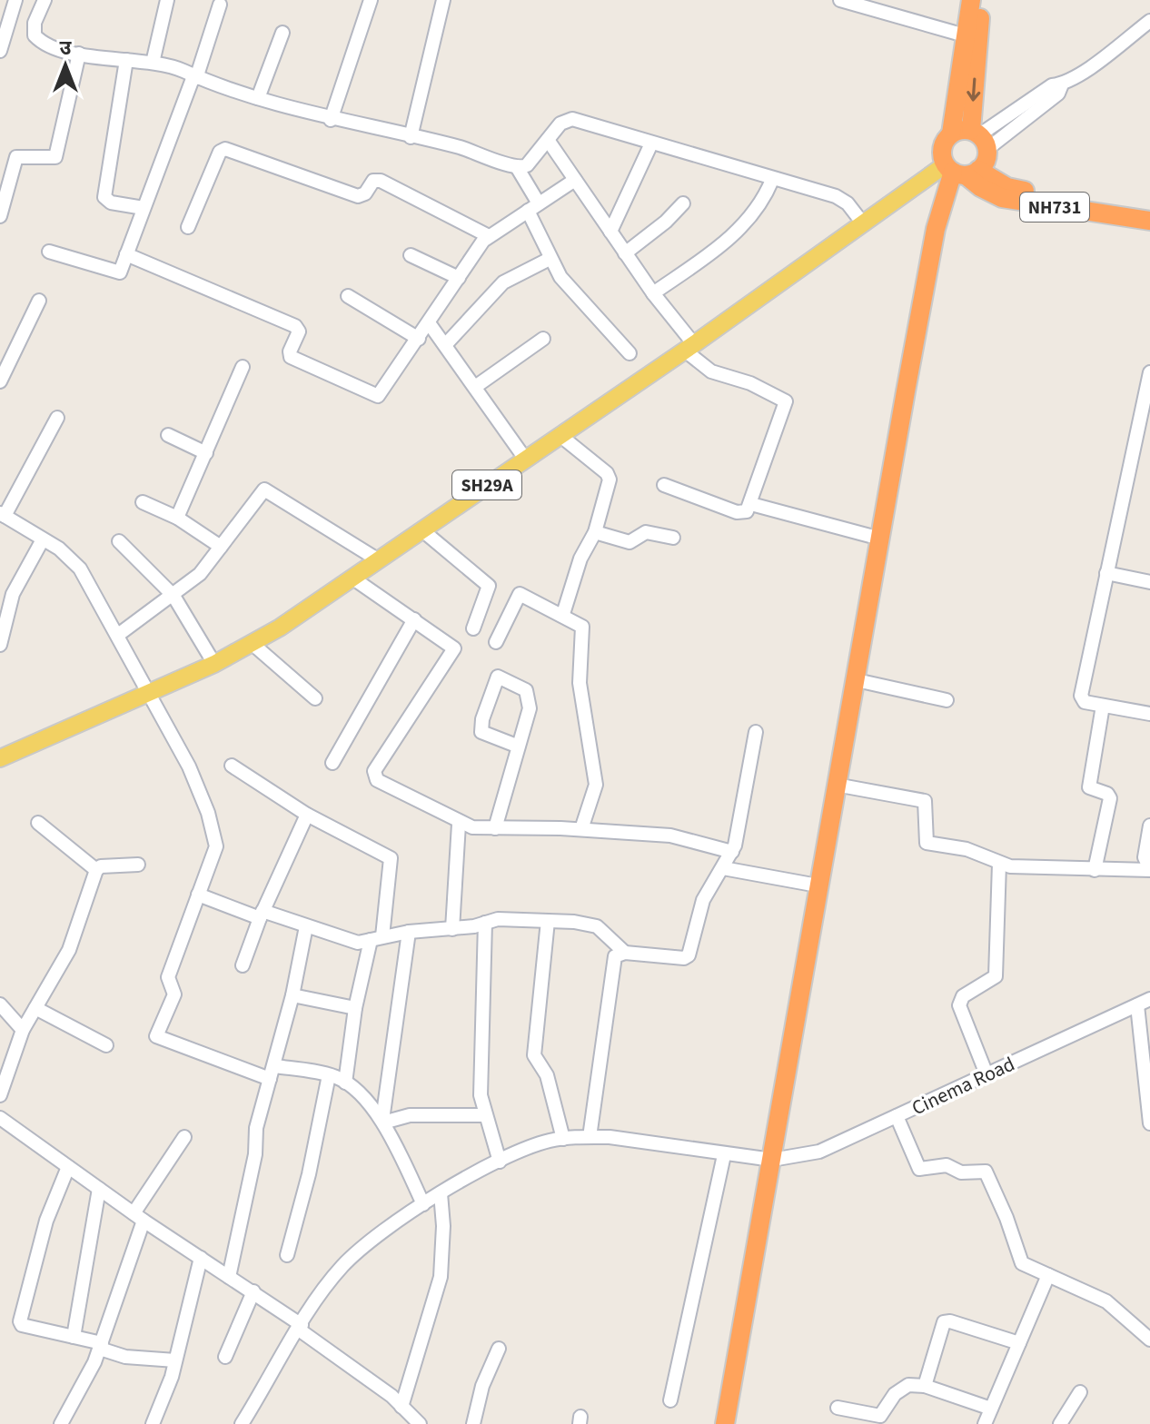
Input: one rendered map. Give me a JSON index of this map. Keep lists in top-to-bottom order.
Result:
{
  "streets": {
    "highway": ["NH731"],
    "main road": ["SH29A"],
    "street": ["Cinema Road"]
  },
  "crossings": [
    ["NH731", "SH29A"]
  ],
  "north": "top"
}
